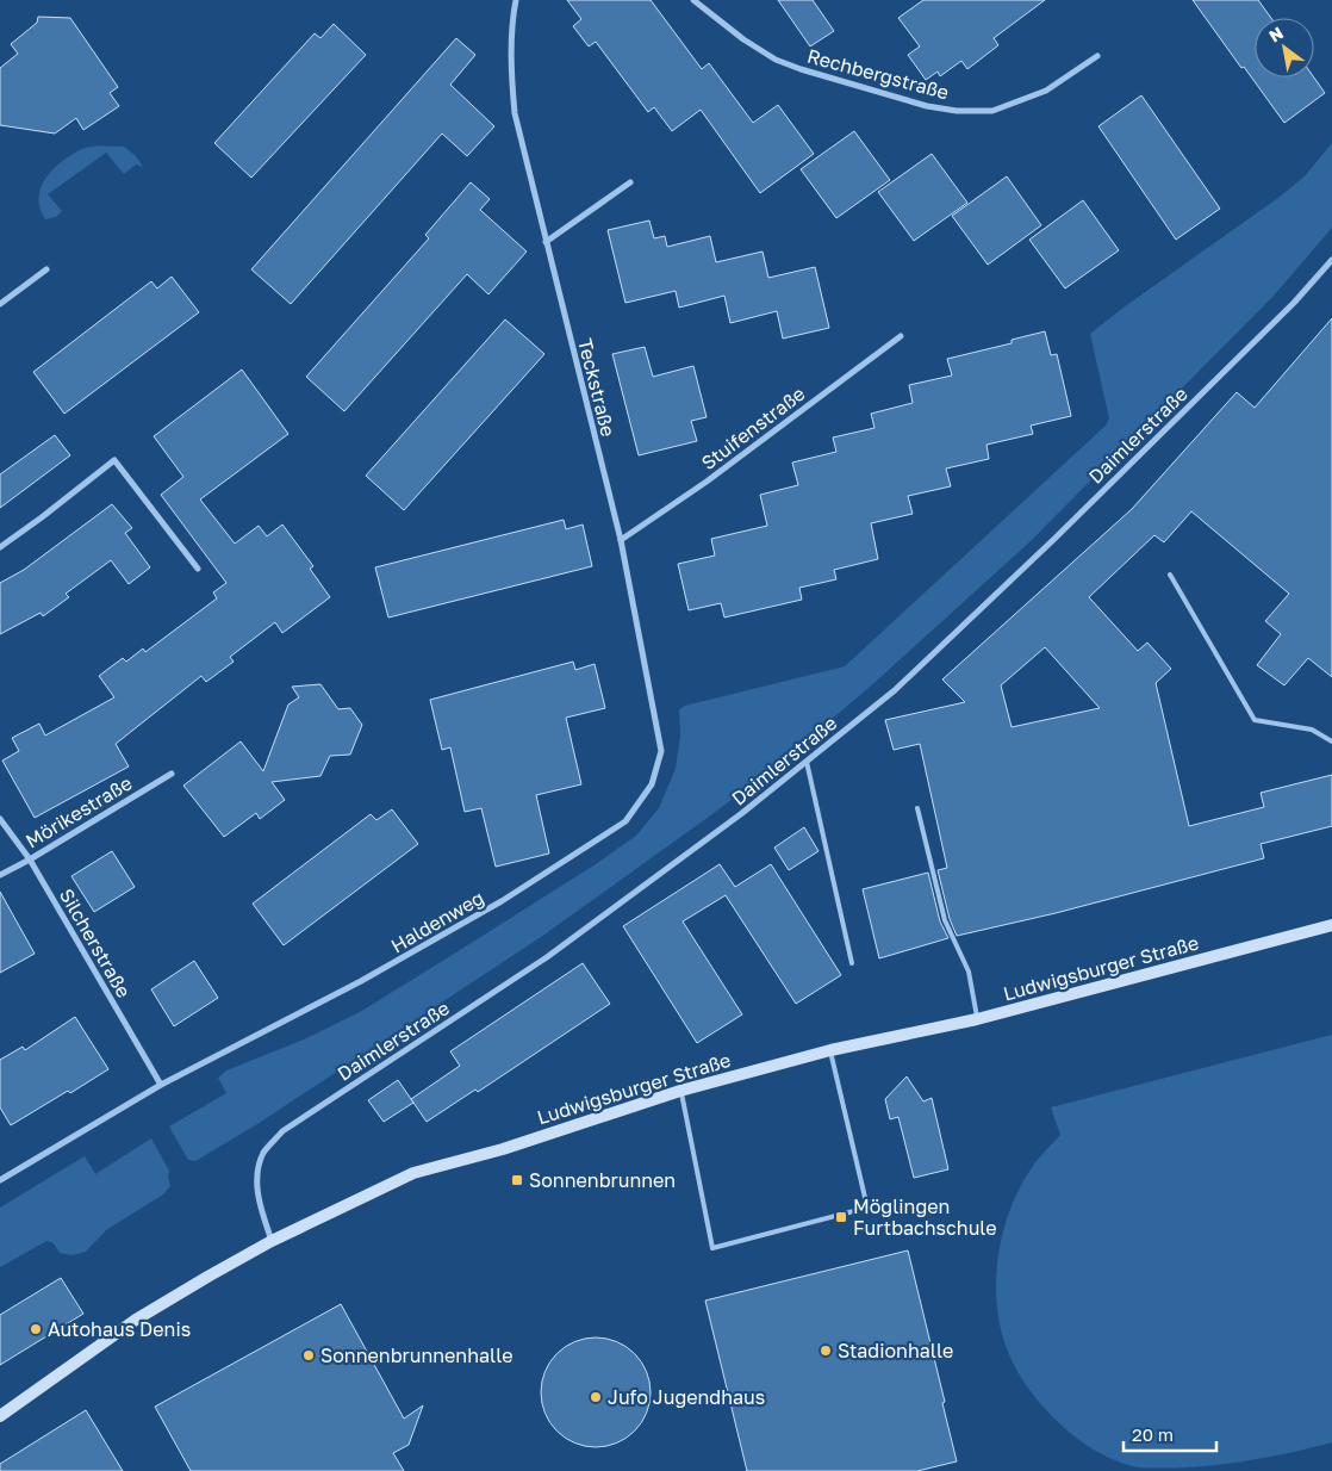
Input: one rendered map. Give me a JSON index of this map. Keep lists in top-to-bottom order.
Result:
{
  "streets": {
    "street": [
      "Rechbergstraße",
      "Teckstraße",
      "Stuifenstraße",
      "Daimlerstraße",
      "Mörikestraße",
      "Haldenweg",
      "Silcherstraße",
      "Ludwigsburger Straße"
    ]
  },
  "crossings": [
    ["Teckstraße", "Stuifenstraße"],
    ["Teckstraße", "Haldenweg"],
    ["Stuifenstraße", "Haldenweg"],
    ["Daimlerstraße", "Ludwigsburger Straße"],
    ["Mörikestraße", "Silcherstraße"],
    ["Haldenweg", "Silcherstraße"]
  ],
  "places": {
    "transit": ["Sonnenbrunnen", "Möglingen Furtbachschule"],
    "other": [
      "Autohaus Denis",
      "Stadionhalle",
      "Sonnenbrunnenhalle",
      "Jufo Jugendhaus"
    ]
  },
  "scale_bar": "20 m",
  "north": "top left"
}
